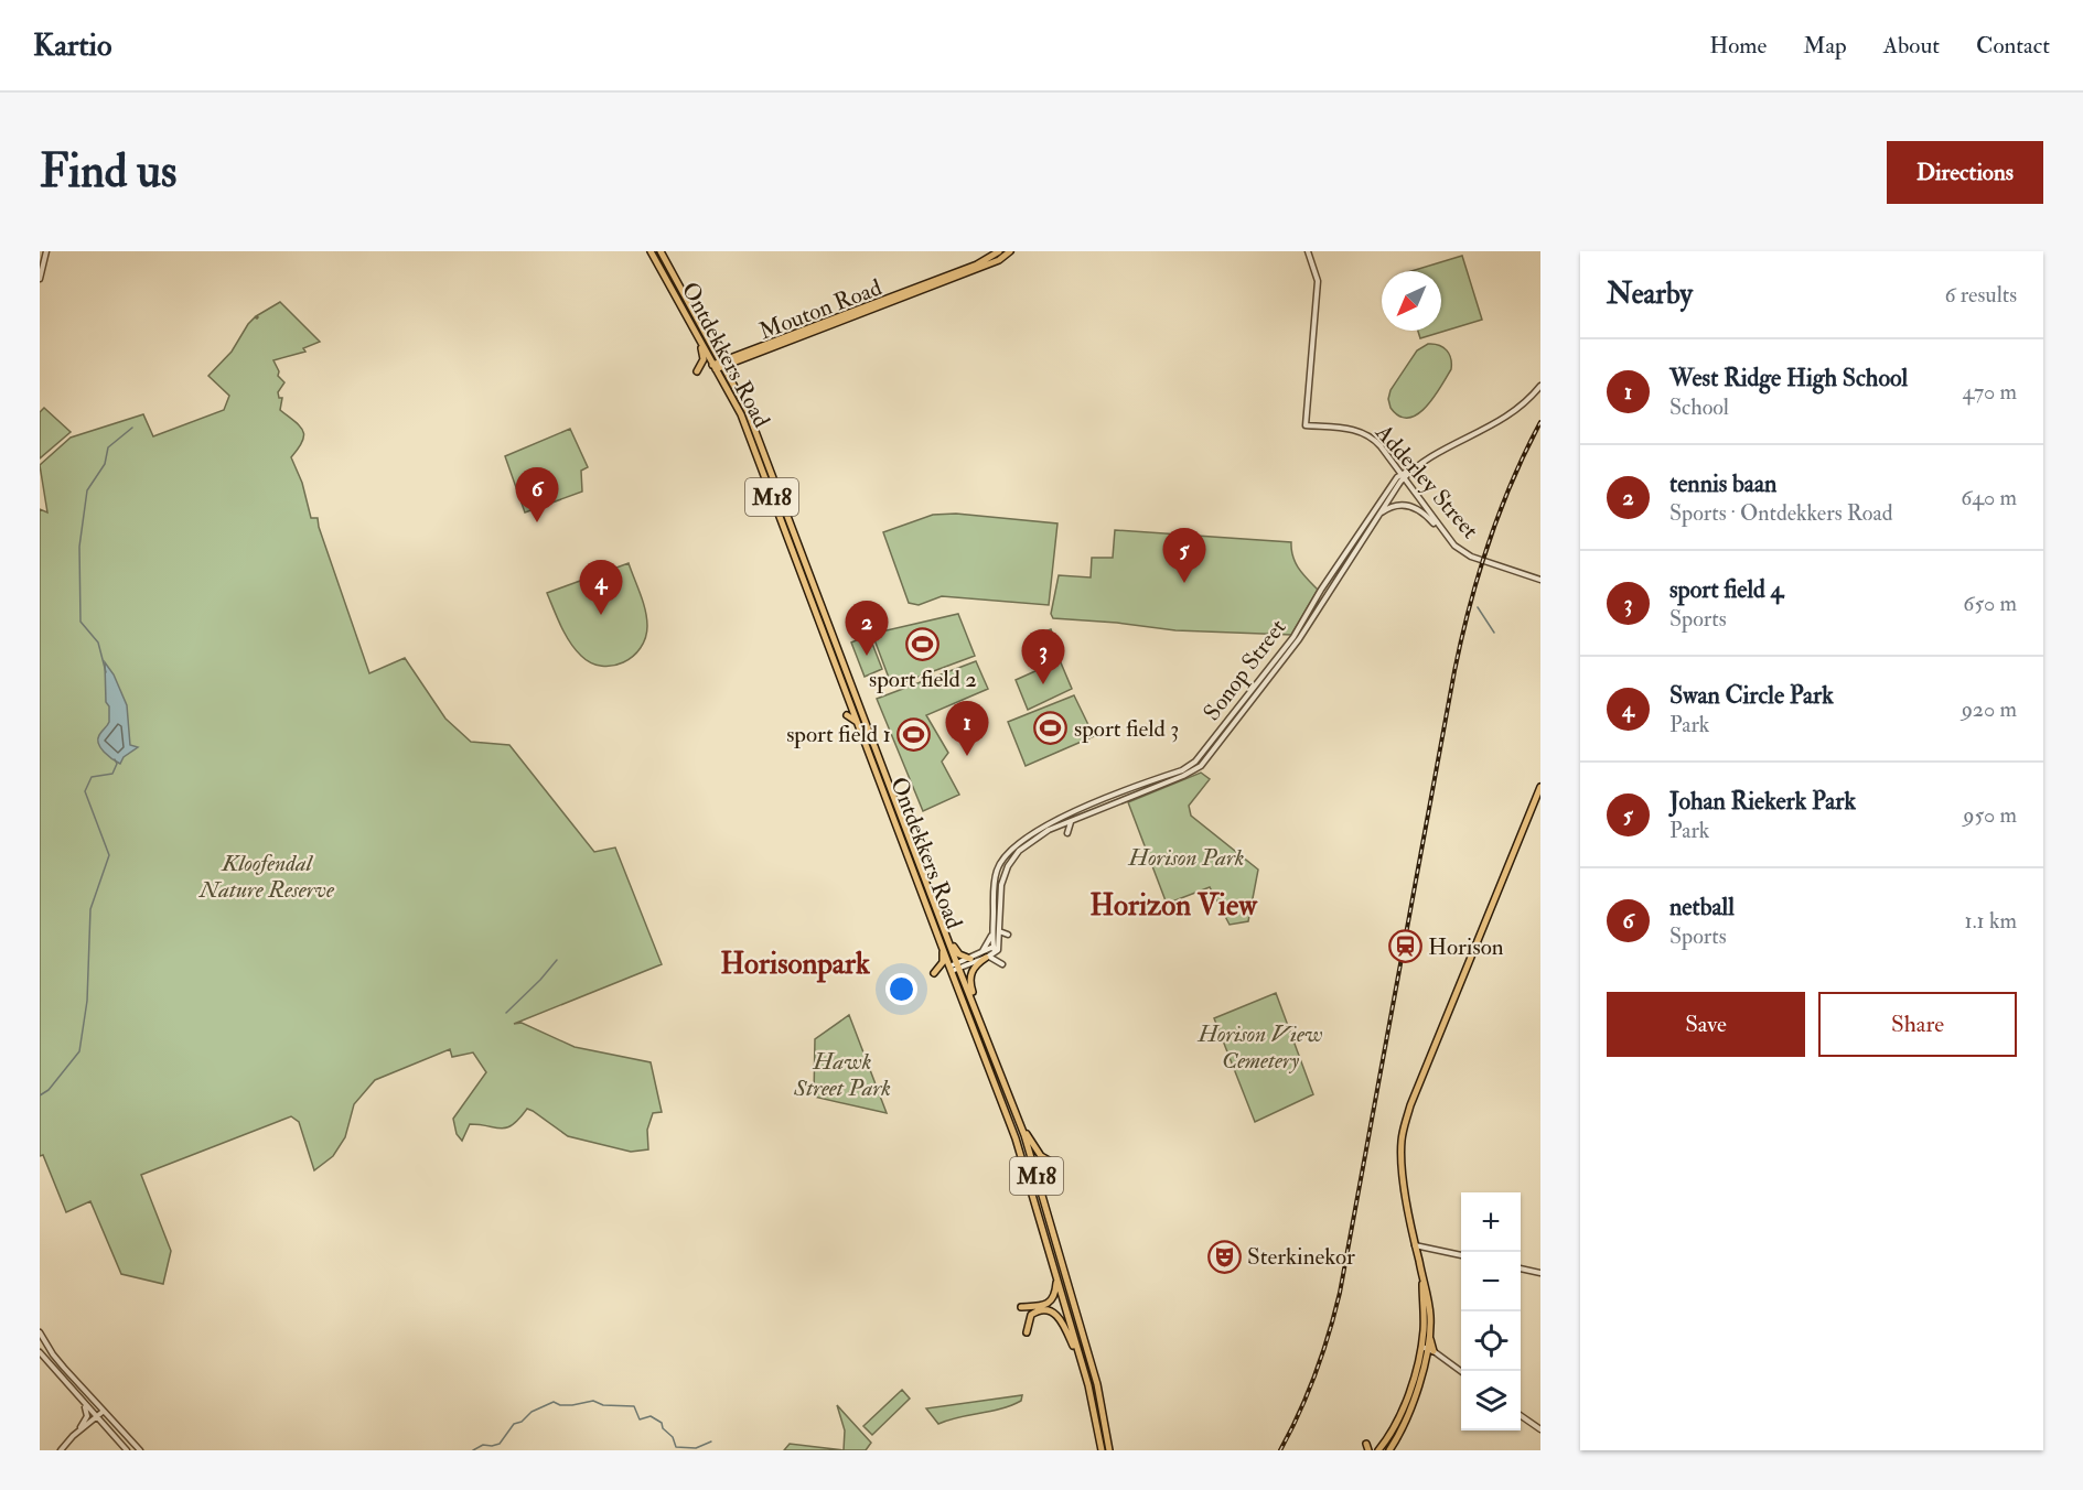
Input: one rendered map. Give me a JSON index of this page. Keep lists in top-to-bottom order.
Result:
{
  "streets": {
    "main road": ["Mouton Road", "Ontdekkers Road", "M18"],
    "street": ["Adderley Street", "Sonop Street"]
  },
  "crossings": [
    ["Mouton Road", "Ontdekkers Road"],
    ["Adderley Street", "Sonop Street"]
  ],
  "districts": ["Horizon View", "Horisonpark"],
  "parks": [
    "Horison Park",
    "Kloofendal Nature Reserve",
    "Horison View Cemetery",
    "Hawk Street Park"
  ],
  "places": {
    "sports": ["sport field 2", "sport field 3", "sport field 1"],
    "station": ["Horison"],
    "theatre": ["Sterkinekor"]
  },
  "north": "bottom left",
  "page": {
    "header": "Kartio",
    "nav": [
      "Home",
      "Map",
      "About",
      "Contact"
    ],
    "buttons": [
      "Directions",
      ["Save", "Share"]
    ],
    "title": "Find us",
    "heading": ["Nearby", "6 results"],
    "list": [
      {
        "mark": "1",
        "name": "West Ridge High School",
        "note": "School",
        "value": "470 m"
      },
      {
        "mark": "2",
        "name": "tennis baan",
        "note": "Sports · Ontdekkers Road",
        "value": "640 m"
      },
      {
        "mark": "3",
        "name": "sport field 4",
        "note": "Sports",
        "value": "650 m"
      },
      {
        "mark": "4",
        "name": "Swan Circle Park",
        "note": "Park",
        "value": "920 m"
      },
      {
        "mark": "5",
        "name": "Johan Riekerk Park",
        "note": "Park",
        "value": "950 m"
      },
      {
        "mark": "6",
        "name": "netball",
        "note": "Sports",
        "value": "1.1 km"
      }
    ],
    "pins": [
      "6",
      "5",
      "4",
      "2",
      "3",
      "1"
    ],
    "map_buttons": ["+", "−"]
  }
}
